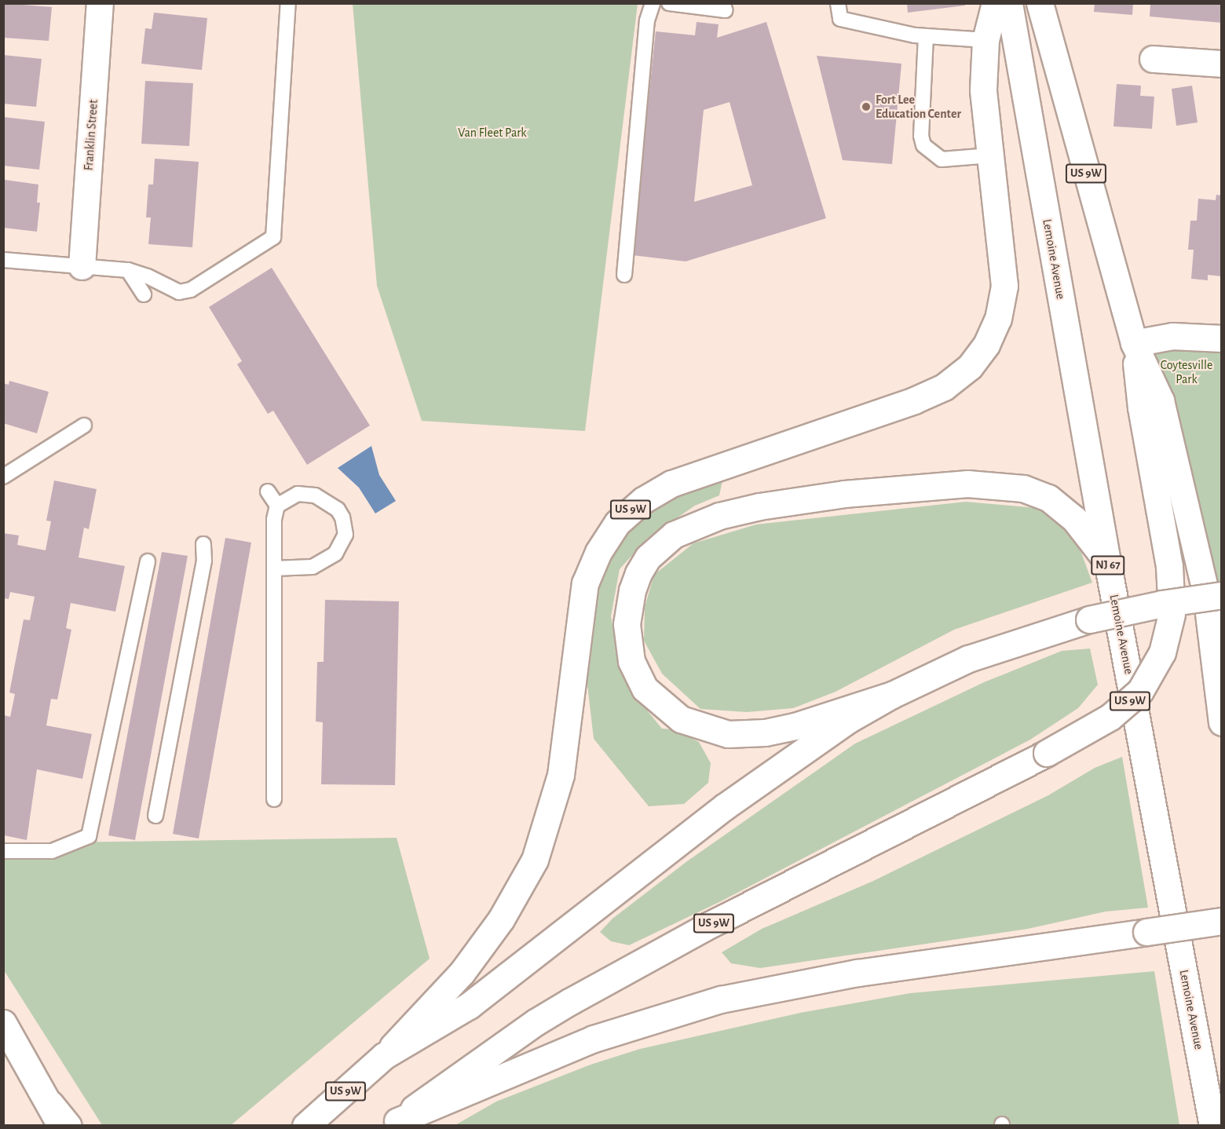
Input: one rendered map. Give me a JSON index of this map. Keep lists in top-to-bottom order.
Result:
{
  "streets": {
    "main road": [
      "Franklin Street",
      "US 9W",
      "Lemoine Avenue",
      "NJ 67"
    ]
  },
  "parks": ["Van Fleet Park", "Coytesville Park"],
  "places": ["Fort Lee Education Center"]
}
